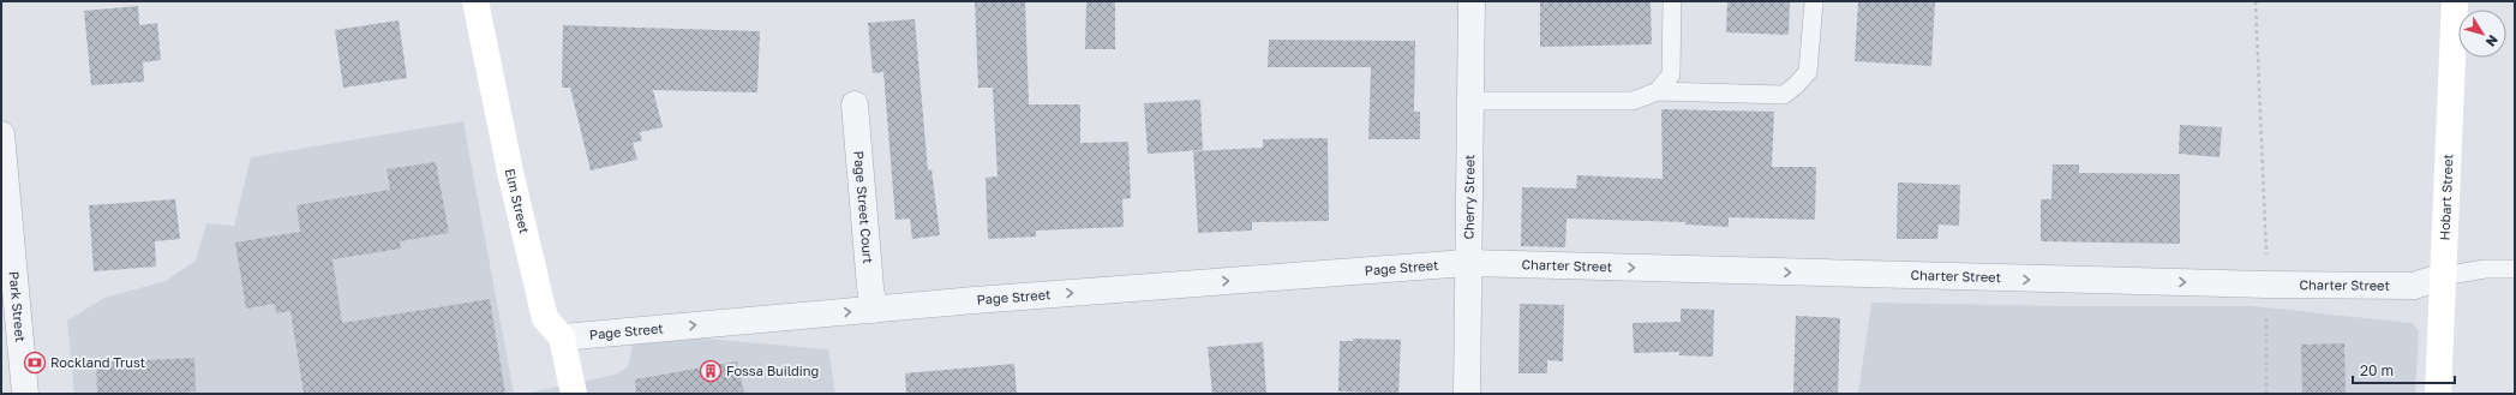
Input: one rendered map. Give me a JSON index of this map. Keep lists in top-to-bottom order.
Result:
{
  "streets": {
    "main road": ["Hobart Street", "Elm Street"],
    "street": [
      "Cherry Street",
      "Page Street Court",
      "Charter Street",
      "Page Street",
      "Park Street"
    ]
  },
  "crossings": [
    ["Cherry Street", "Charter Street"],
    ["Cherry Street", "Page Street"],
    ["Hobart Street", "Charter Street"],
    ["Elm Street", "Page Street"],
    ["Page Street Court", "Page Street"],
    ["Charter Street", "Page Street"]
  ],
  "one_way": ["Charter Street", "Page Street"],
  "places": {
    "bank": ["Rockland Trust"],
    "building": ["Fossa Building"]
  },
  "scale_bar": "20 m",
  "north": "bottom right"
}
